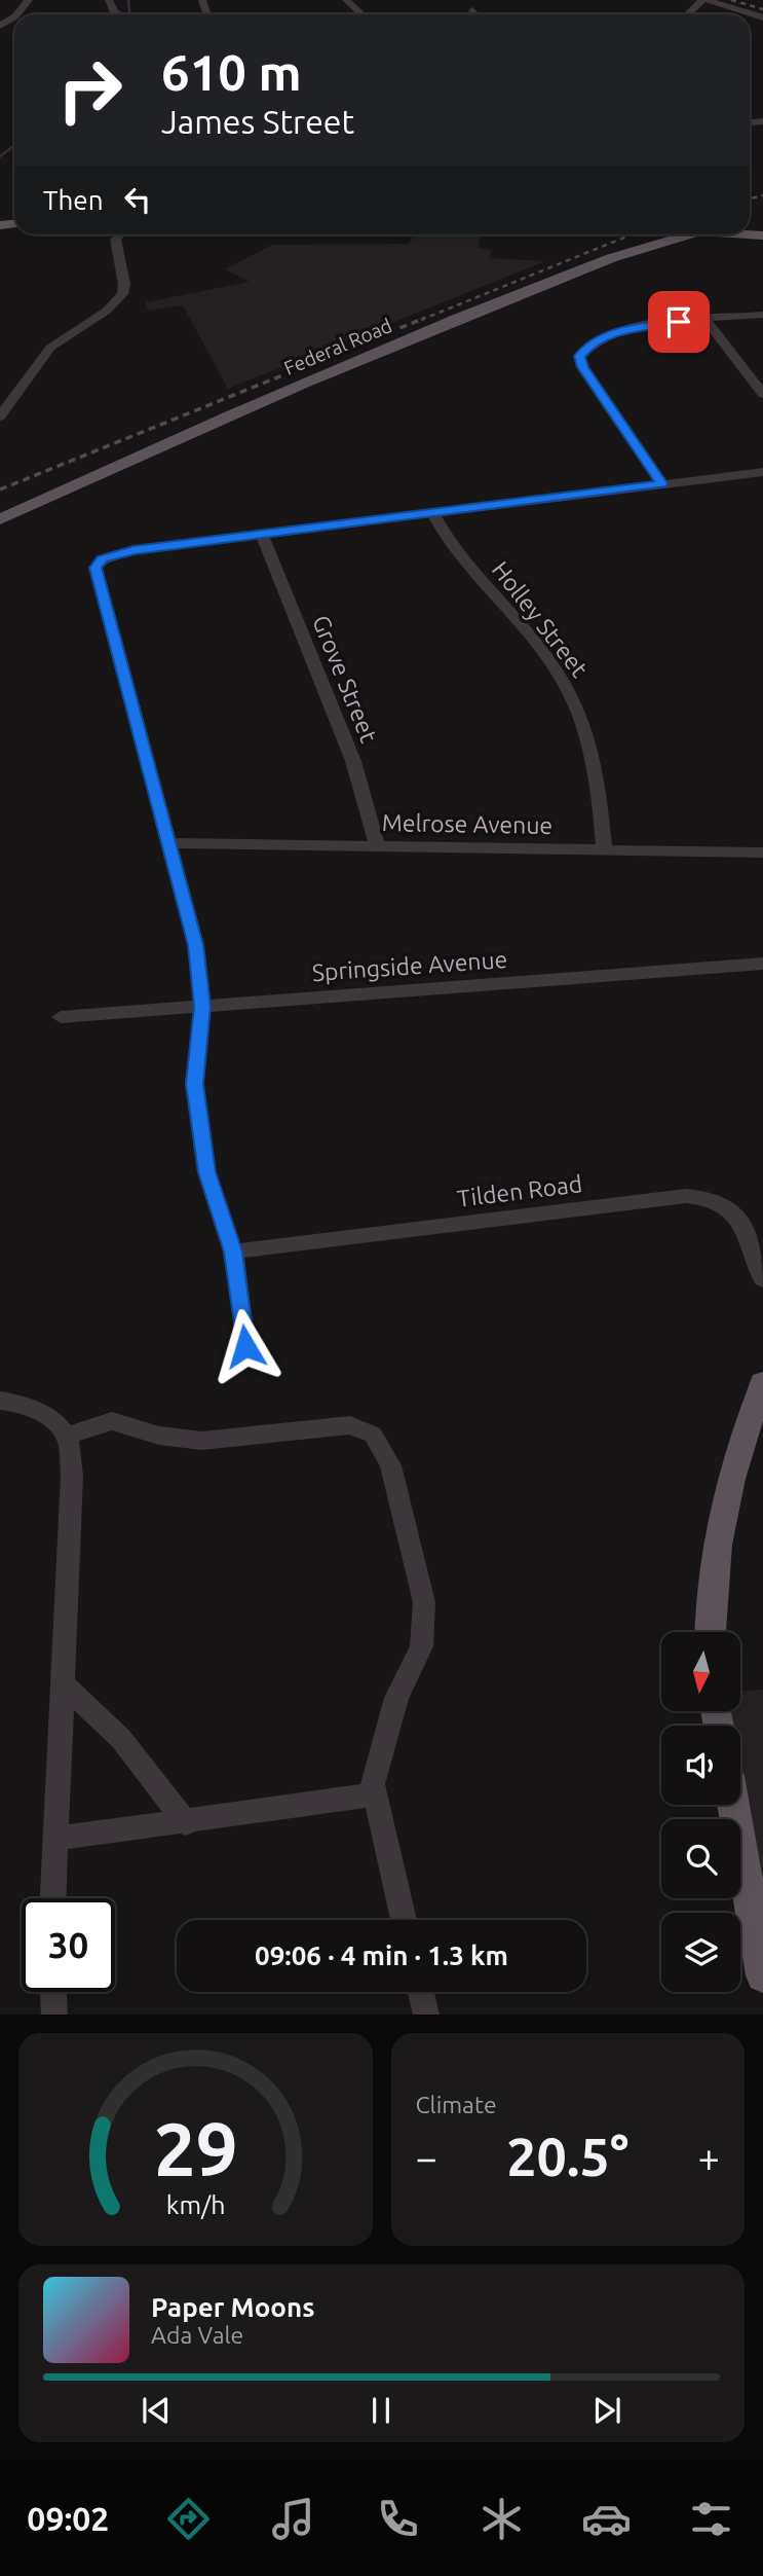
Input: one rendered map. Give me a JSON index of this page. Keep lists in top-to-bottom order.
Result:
{
  "streets": {
    "main road": ["Federal Road"],
    "street": [
      "Holley Street",
      "Grove Street",
      "Melrose Avenue",
      "Springside Avenue",
      "Tilden Road"
    ]
  },
  "crossings": [
    ["Holley Street", "Melrose Avenue"],
    ["Grove Street", "Melrose Avenue"]
  ],
  "north": "bottom",
  "page": {
    "turn": ["610 m", "James Street"],
    "then": "Then",
    "limit": "30",
    "trip": "09:06 · 4 min · 1.3 km",
    "tile": "Climate",
    "heat": ["−", "20.5°", "+"],
    "song": ["Paper Moons", "Ada Vale"],
    "tabs": "09:02",
    "gauge": ["29", "km/h"]
  }
}
